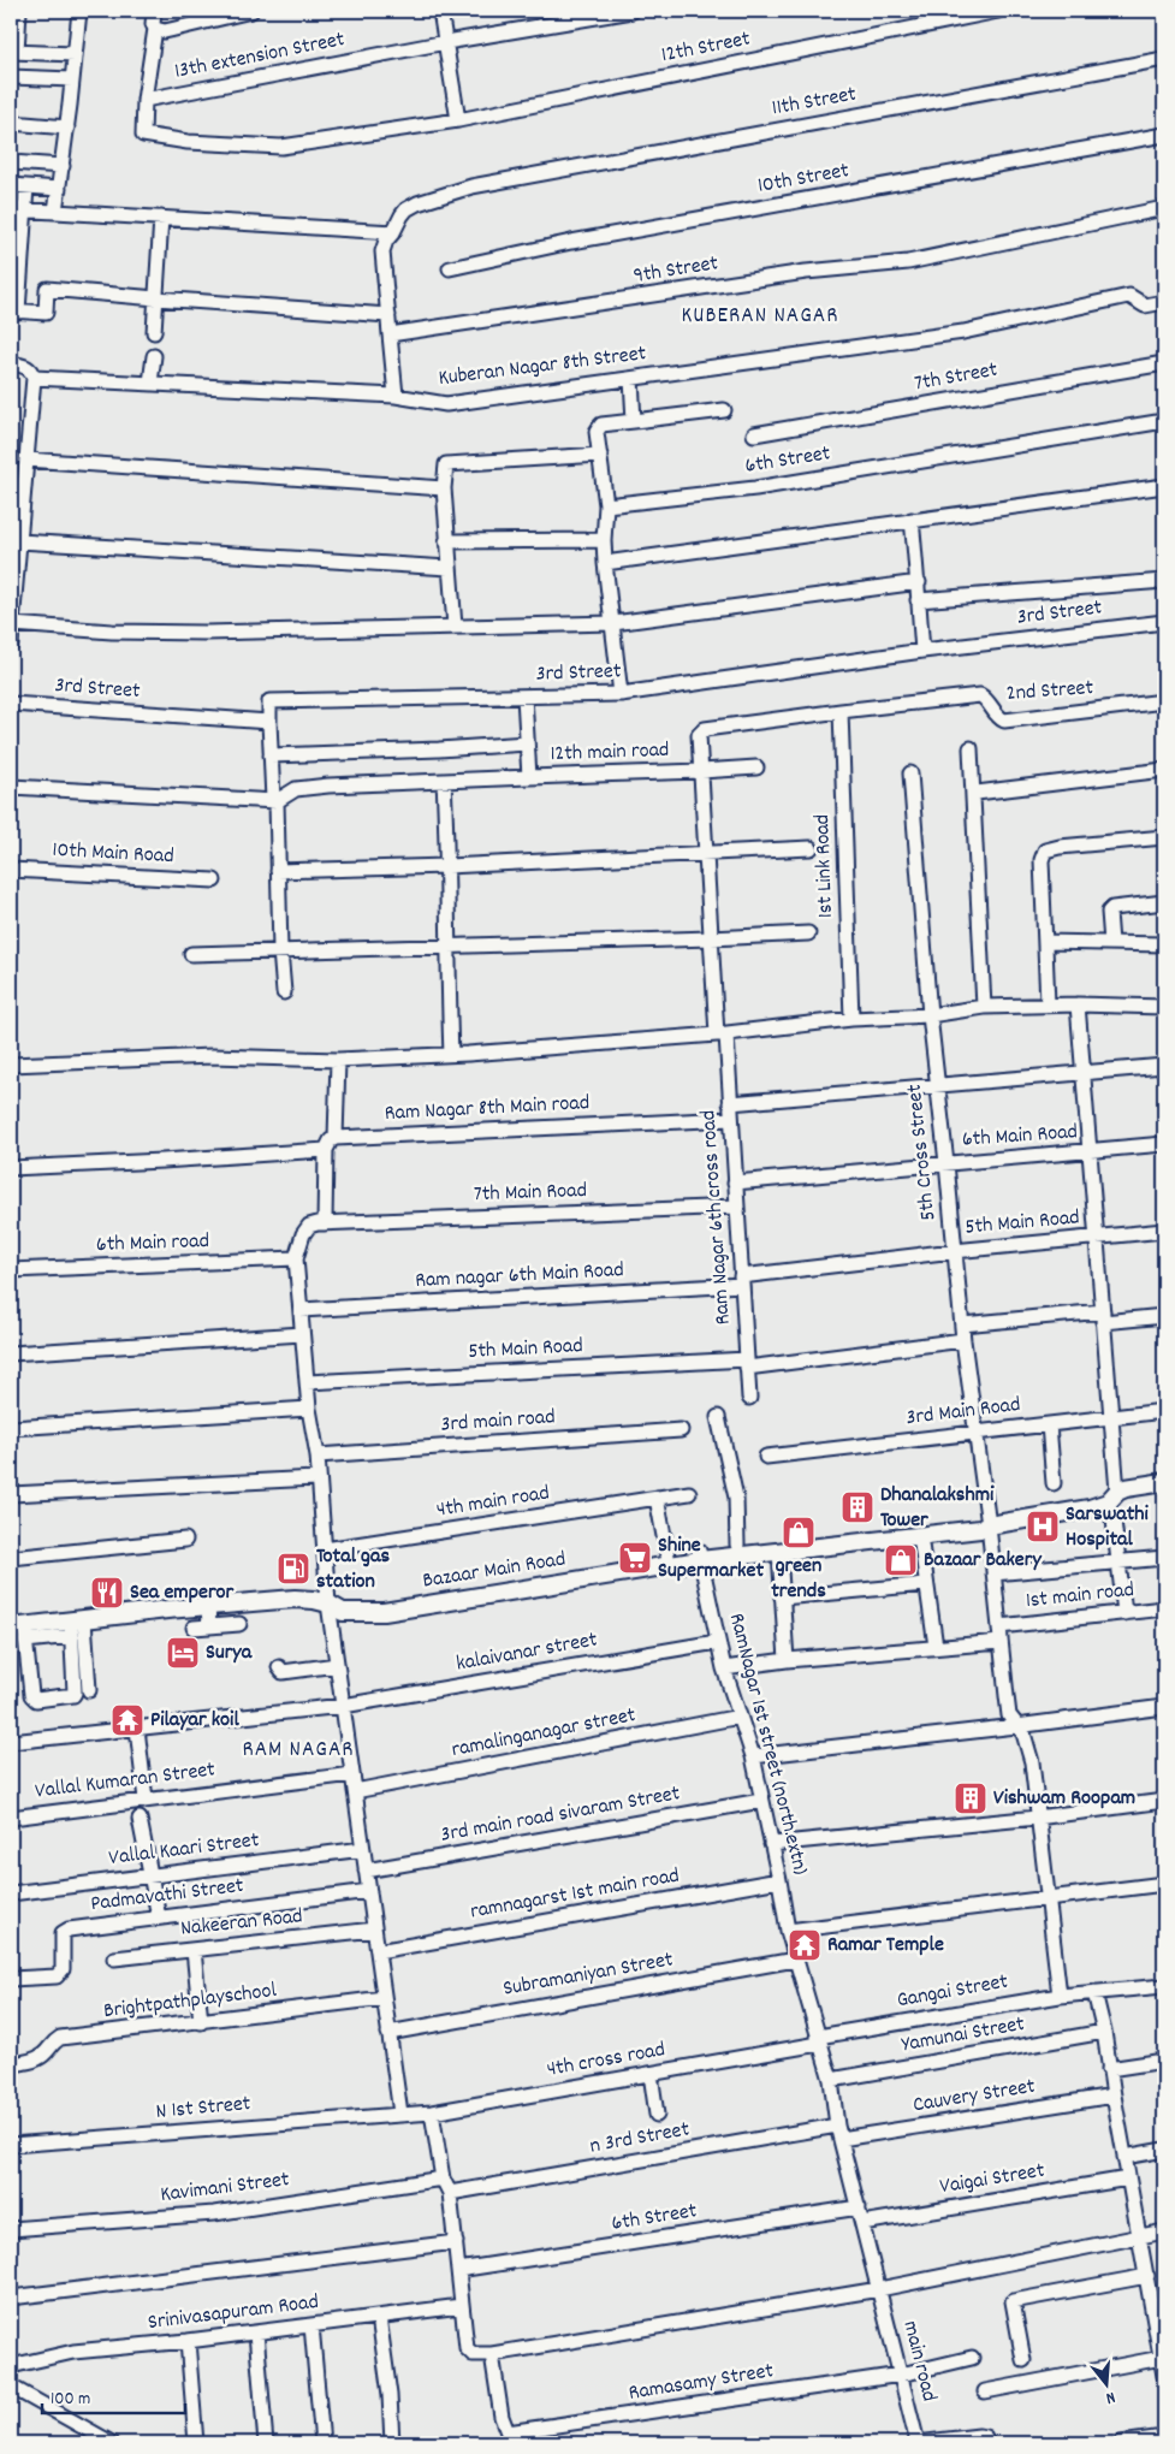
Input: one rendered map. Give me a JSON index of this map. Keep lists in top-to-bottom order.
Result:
{
  "streets": {
    "main road": ["Bazaar Main Road"],
    "street": [
      "12th Street",
      "13th extension Street",
      "11th Street",
      "10th Street",
      "9th Street",
      "Kuberan Nagar 8th Street",
      "7th Street",
      "6th Street",
      "3rd Street",
      "2nd Street",
      "12th main road",
      "10th Main Road",
      "1st Link Road",
      "Ram Nagar 8th Main road",
      "6th Main Road",
      "5th Cross Street",
      "7th Main Road",
      "Ram Nagar 6th cross road",
      "5th Main Road",
      "6th Main road",
      "Ram nagar 6th Main Road",
      "3rd Main Road",
      "3rd main road",
      "4th main road",
      "1st main road",
      "kalaivanar street",
      "ramalinganagar street",
      "RamNagar 1st street (north.extn)",
      "Vallal Kumaran Street",
      "3rd main road sivaram Street",
      "Vallal Kaari Street",
      "ramnagarst 1st main road",
      "Padmavathi Street",
      "Nakeeran Road",
      "Subramaniyan Street",
      "Gangai Street",
      "Brightpathplayschool",
      "Yamunai Street",
      "4th cross road",
      "Cauvery Street",
      "N 1st Street",
      "n 3rd Street",
      "Vaigai Street",
      "Kavimani Street",
      "Srinivasapuram Road",
      "main road",
      "Ramasamy Street"
    ]
  },
  "crossings": [
    ["12th Street", "13th extension Street"],
    ["6th Street", "RamNagar 1st street (north.extn)"],
    ["3rd Street", "12th main road"],
    ["2nd Street", "1st Link Road"],
    ["2nd Street", "Ram Nagar 6th cross road"],
    ["12th main road", "Ram Nagar 6th cross road"],
    ["1st Link Road", "Ram Nagar 6th cross road"],
    ["Ram Nagar 8th Main road", "Ram Nagar 6th cross road"],
    ["6th Main Road", "5th Cross Street"],
    ["6th Main Road", "Ram Nagar 6th cross road"],
    ["5th Cross Street", "5th Main Road"],
    ["5th Cross Street", "3rd Main Road"],
    ["5th Cross Street", "1st main road"],
    ["5th Cross Street", "Gangai Street"],
    ["7th Main Road", "Ram Nagar 6th cross road"],
    ["Ram Nagar 6th cross road", "5th Main Road"],
    ["Ram Nagar 6th cross road", "Ram nagar 6th Main Road"],
    ["5th Main Road", "Ram nagar 6th Main Road"],
    ["Bazaar Main Road", "RamNagar 1st street (north.extn)"],
    ["kalaivanar street", "RamNagar 1st street (north.extn)"],
    ["ramalinganagar street", "RamNagar 1st street (north.extn)"],
    ["RamNagar 1st street (north.extn)", "3rd main road sivaram Street"],
    ["RamNagar 1st street (north.extn)", "ramnagarst 1st main road"],
    ["RamNagar 1st street (north.extn)", "Subramaniyan Street"],
    ["RamNagar 1st street (north.extn)", "Gangai Street"],
    ["RamNagar 1st street (north.extn)", "Yamunai Street"],
    ["RamNagar 1st street (north.extn)", "4th cross road"],
    ["RamNagar 1st street (north.extn)", "Cauvery Street"],
    ["RamNagar 1st street (north.extn)", "n 3rd Street"],
    ["RamNagar 1st street (north.extn)", "Vaigai Street"],
    ["RamNagar 1st street (north.extn)", "main road"],
    ["Gangai Street", "4th cross road"],
    ["4th cross road", "N 1st Street"],
    ["Cauvery Street", "n 3rd Street"],
    ["main road", "Ramasamy Street"]
  ],
  "districts": ["KUBERAN NAGAR", "RAM NAGAR"],
  "places": {
    "building": ["Dhanalakshmi Tower", "Vishwam Roopam"],
    "hospital": ["Sarswathi Hospital"],
    "shop": ["green trends", "Bazaar Bakery"],
    "supermarket": ["Shine Supermarket"],
    "fuel station": ["Total gas station"],
    "restaurant": ["Sea emperor"],
    "hotel": ["Surya"],
    "temple": ["Pilayar koil", "Ramar Temple"]
  },
  "scale_bar": "100 m",
  "north": "bottom"
}
